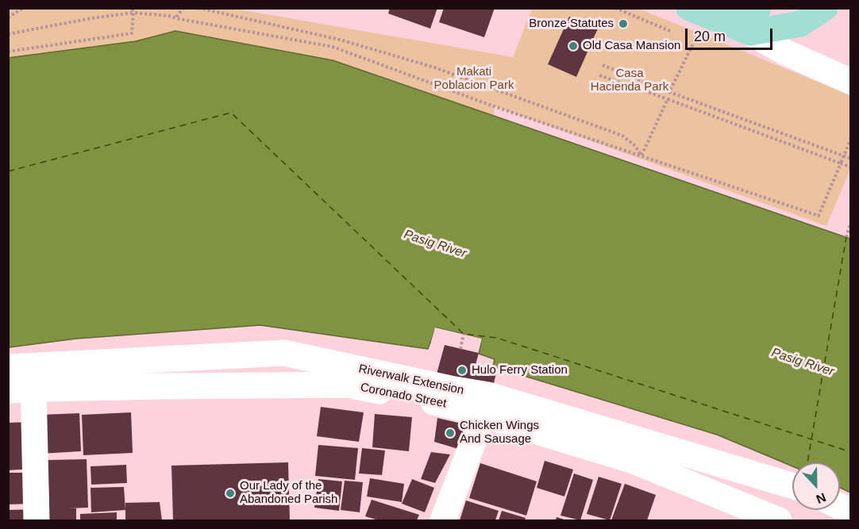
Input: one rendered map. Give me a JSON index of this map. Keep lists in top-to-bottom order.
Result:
{
  "streets": {
    "street": ["Riverwalk Extension", "Coronado Street"]
  },
  "water": ["Pasig River"],
  "parks": ["Makati Poblacion Park", "Casa Hacienda Park"],
  "places": [
    "Bronze Statutes",
    "Old Casa Mansion",
    "Hulo Ferry Station",
    "Chicken Wings And Sausage",
    "Our Lady of the Abandoned Parish"
  ],
  "scale_bar": "20 m",
  "north": "bottom"
}
